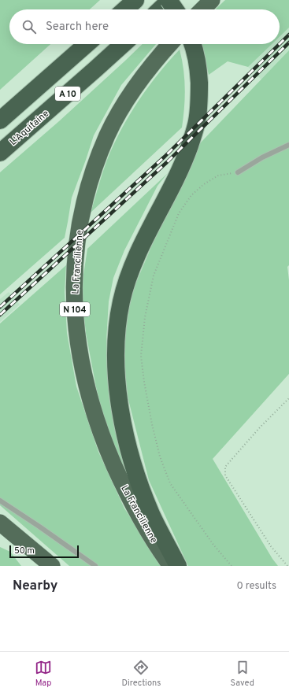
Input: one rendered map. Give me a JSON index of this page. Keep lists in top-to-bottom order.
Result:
{
  "streets": {
    "highway": [
      "A 10",
      "L'Aquitaine",
      "La Francilienne",
      "N 104"
    ]
  },
  "scale_bar": "50 m",
  "page": {
    "search": "Search here",
    "scale": "50 m",
    "heading": ["Nearby", "0 results"],
    "nav": ["Map", "Directions", "Saved"]
  }
}
